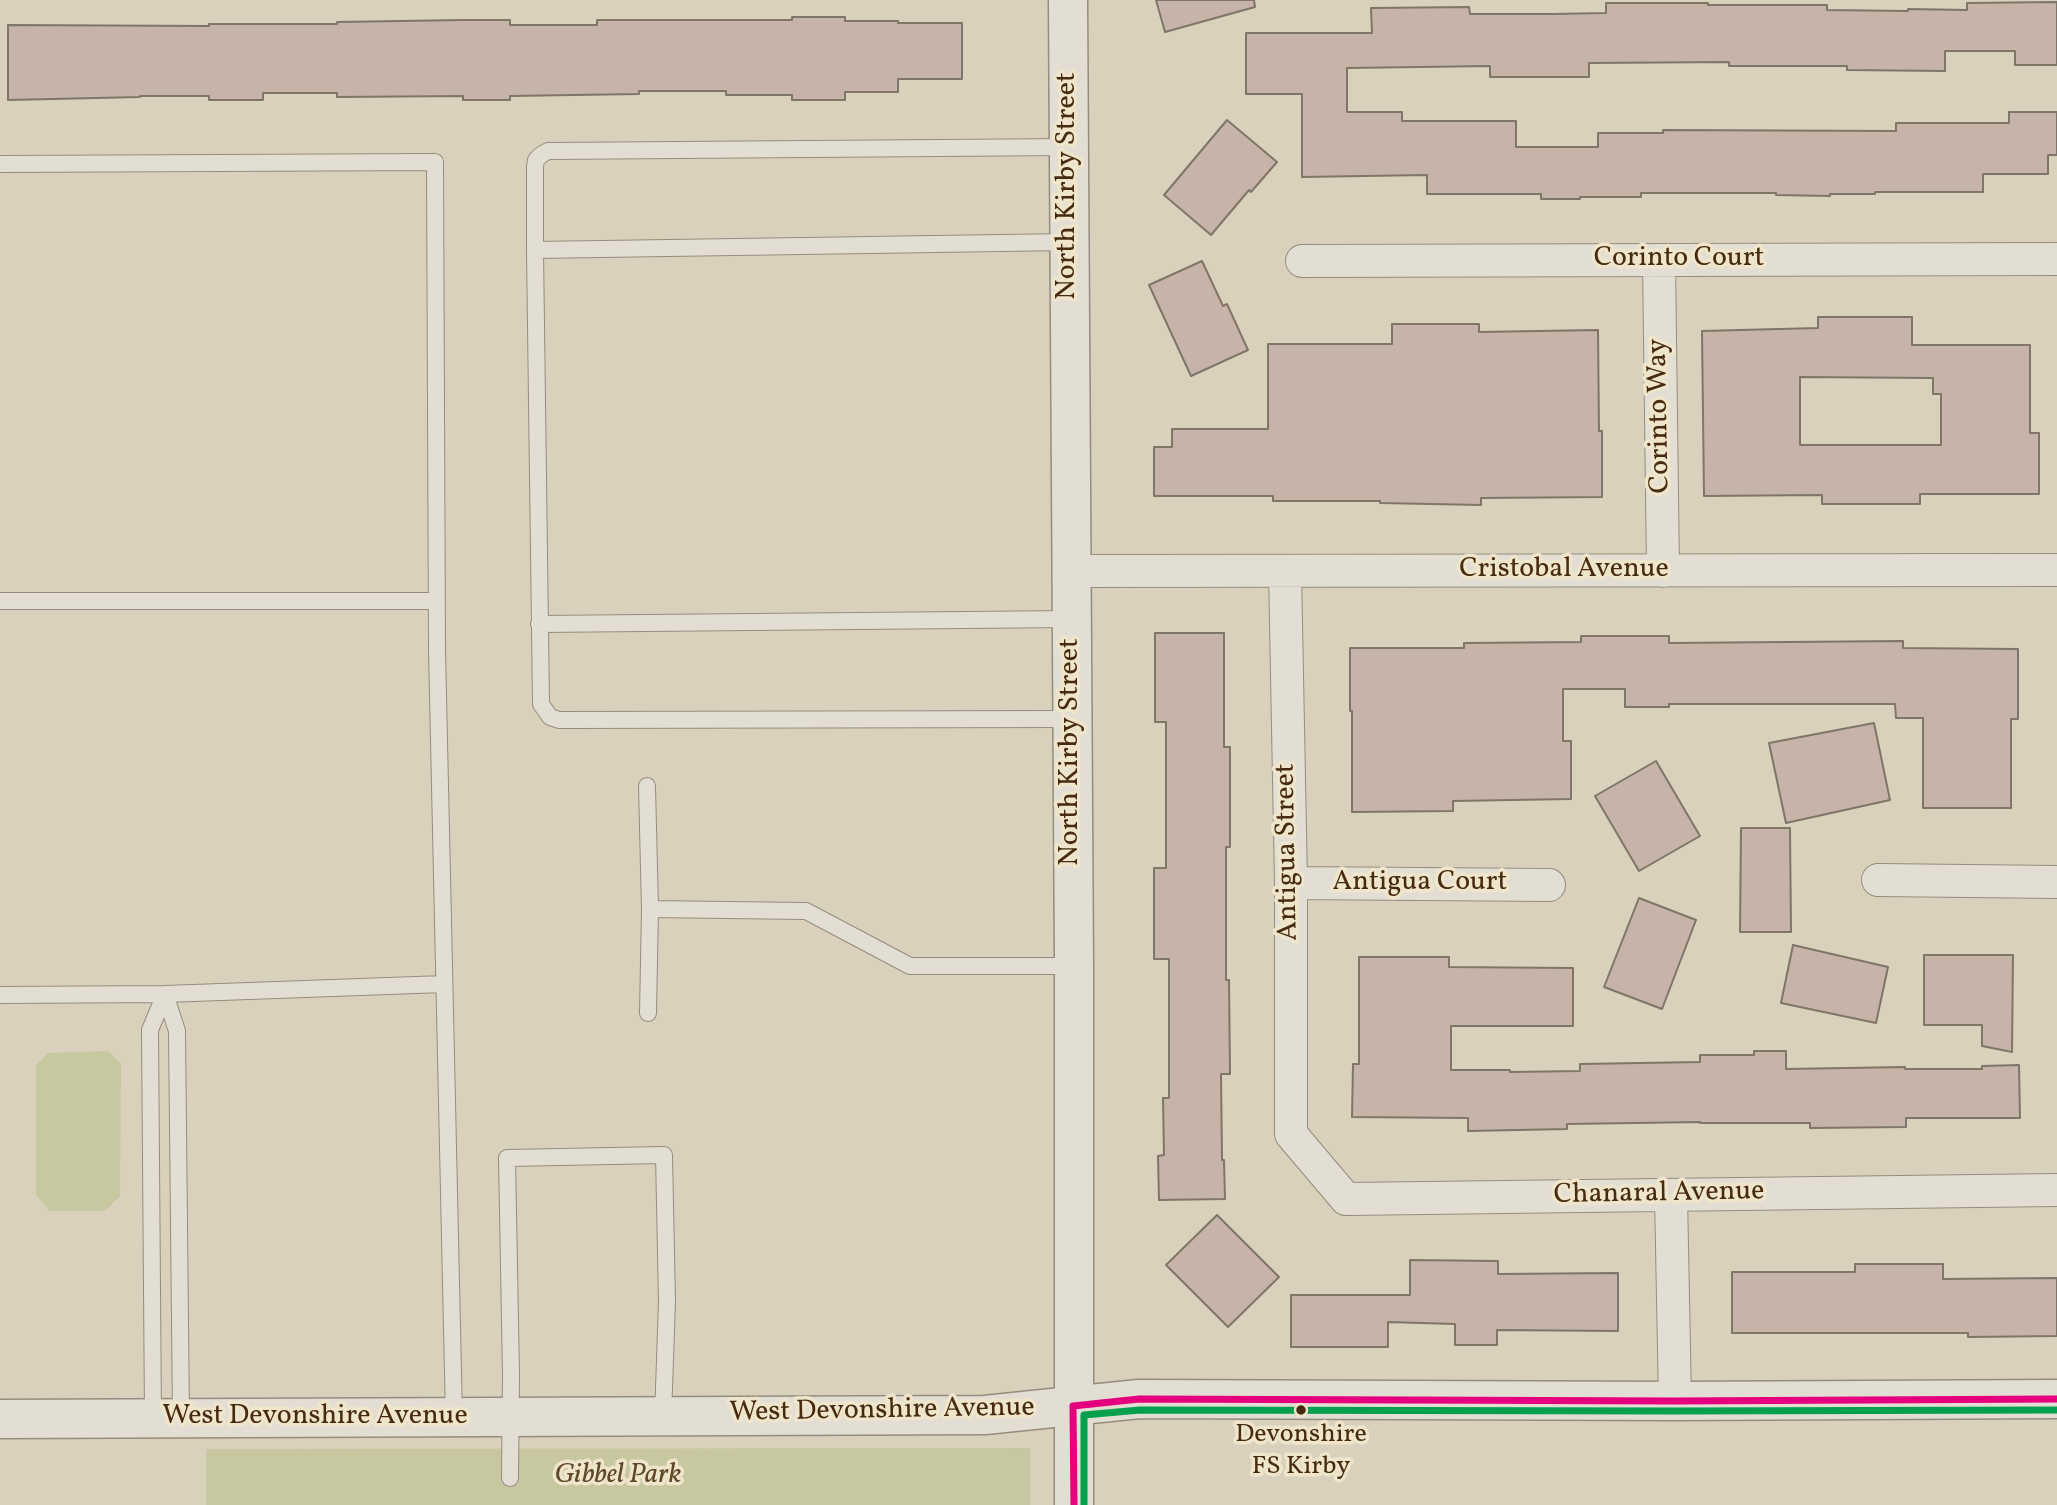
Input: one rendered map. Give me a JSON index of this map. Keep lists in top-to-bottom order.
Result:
{
  "streets": {
    "street": [
      "North Kirby Street",
      "Corinto Court",
      "Corinto Way",
      "Cristobal Avenue",
      "Antigua Street",
      "Antigua Court",
      "Chanaral Avenue",
      "West Devonshire Avenue"
    ]
  },
  "crossings": [
    ["North Kirby Street", "Cristobal Avenue"],
    ["North Kirby Street", "West Devonshire Avenue"],
    ["Corinto Court", "Corinto Way"],
    ["Corinto Way", "Cristobal Avenue"],
    ["Cristobal Avenue", "Antigua Street"],
    ["Antigua Street", "Antigua Court"],
    ["Antigua Street", "Chanaral Avenue"]
  ],
  "parks": ["Gibbel Park"],
  "places": ["Devonshire FS Kirby"]
}
